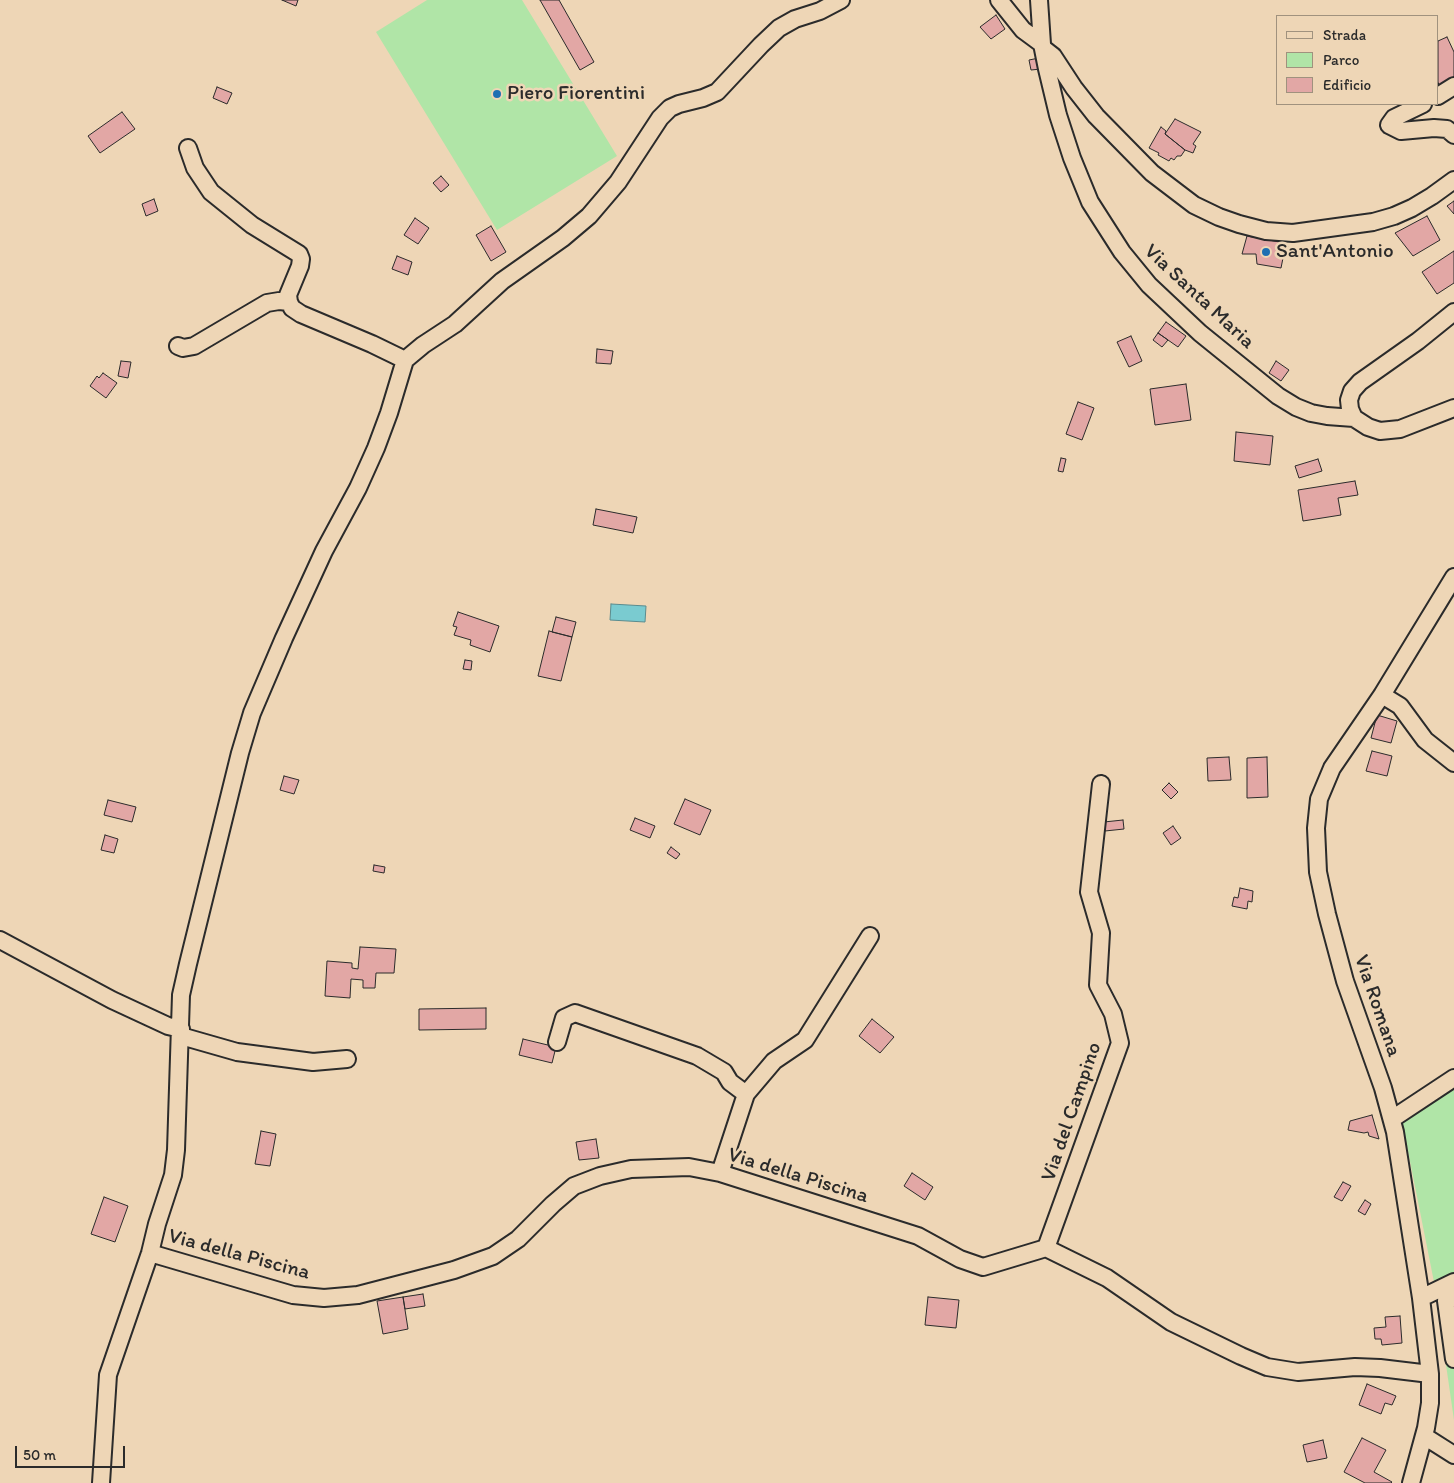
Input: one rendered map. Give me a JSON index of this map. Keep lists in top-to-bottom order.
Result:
{
  "streets": {
    "street": [
      "Via Santa Maria",
      "Via Romana",
      "Via del Campino",
      "Via della Piscina"
    ]
  },
  "crossings": [
    ["Via del Campino", "Via della Piscina"]
  ],
  "places": ["Piero Fiorentini", "Sant'Antonio"],
  "legend": ["Strada", "Parco", "Edificio"],
  "scale_bar": "50 m"
}
